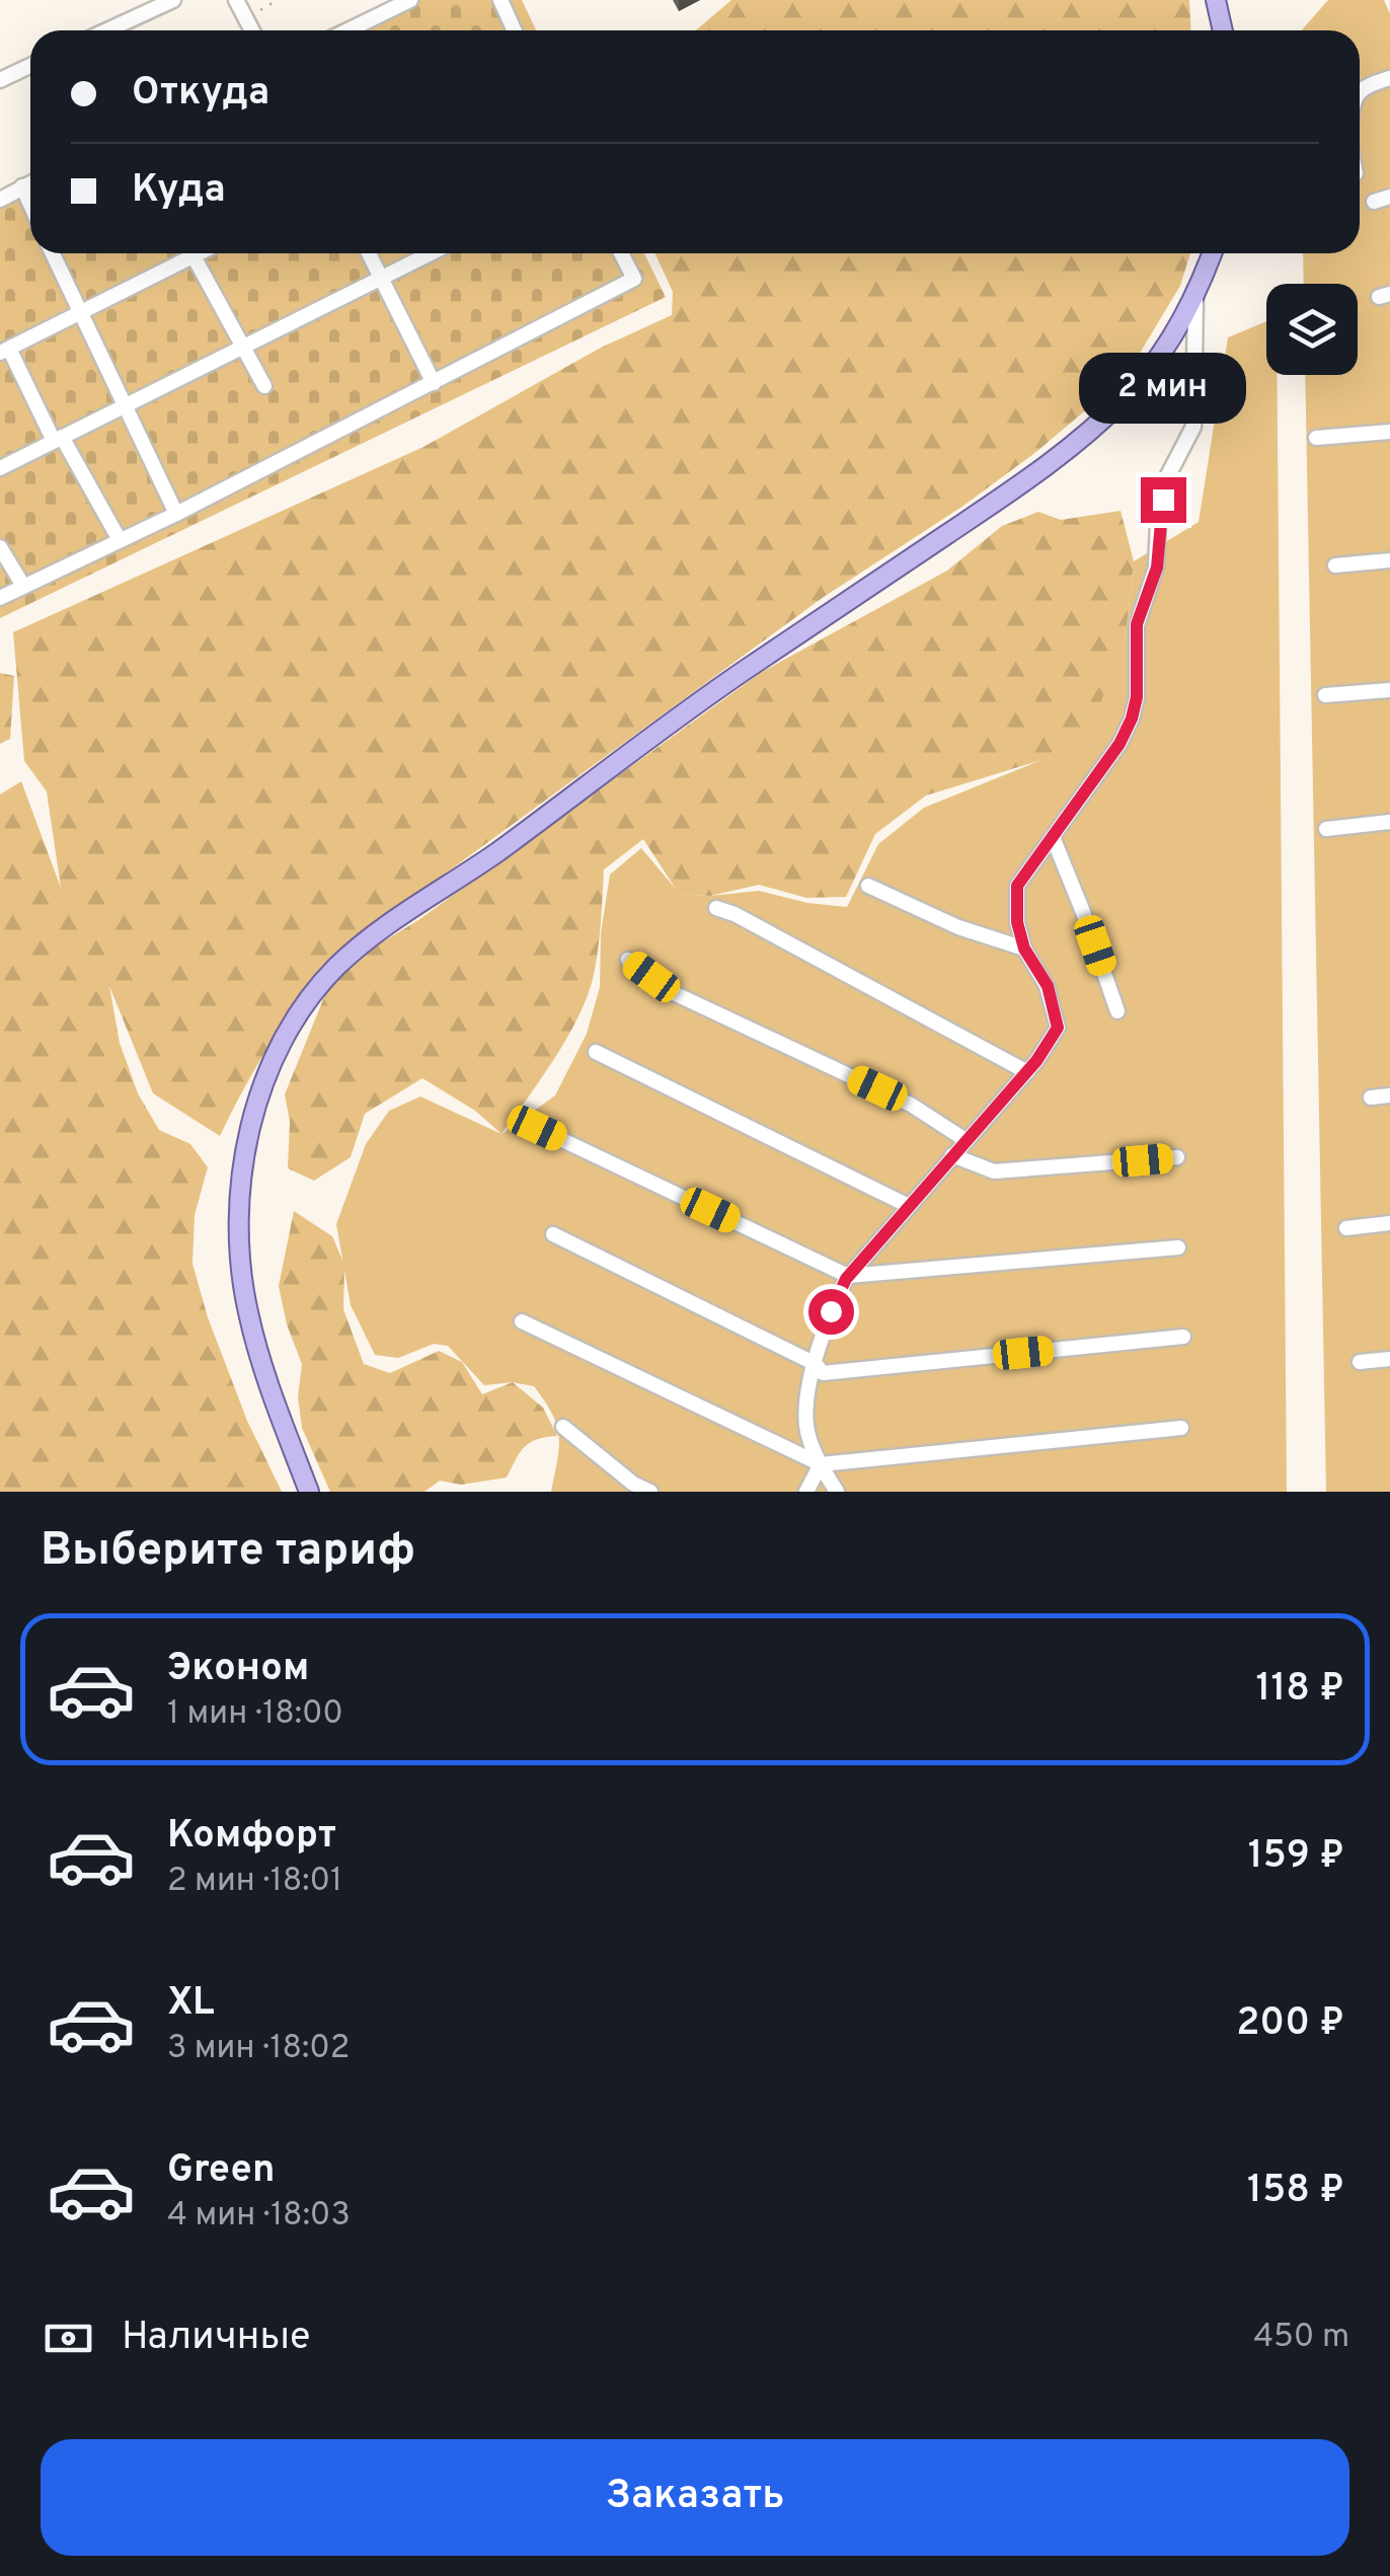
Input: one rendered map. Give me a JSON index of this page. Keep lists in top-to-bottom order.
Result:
{
  "page": {
    "banner": ["Откуда", "Куда"],
    "bubble": "2 мин",
    "heading": "Выберите тариф",
    "list": [
      {
        "name": "Эконом",
        "note": "1 мин · 18:00",
        "value": "118 ₽"
      },
      {
        "name": "Комфорт",
        "note": "2 мин · 18:01",
        "value": "159 ₽"
      },
      {
        "name": "XL",
        "note": "3 мин · 18:02",
        "value": "200 ₽"
      },
      {
        "name": "Green",
        "note": "4 мин · 18:03",
        "value": "158 ₽"
      }
    ],
    "pay": ["Наличные", "450 m"],
    "buttons": "Заказать"
  }
}
